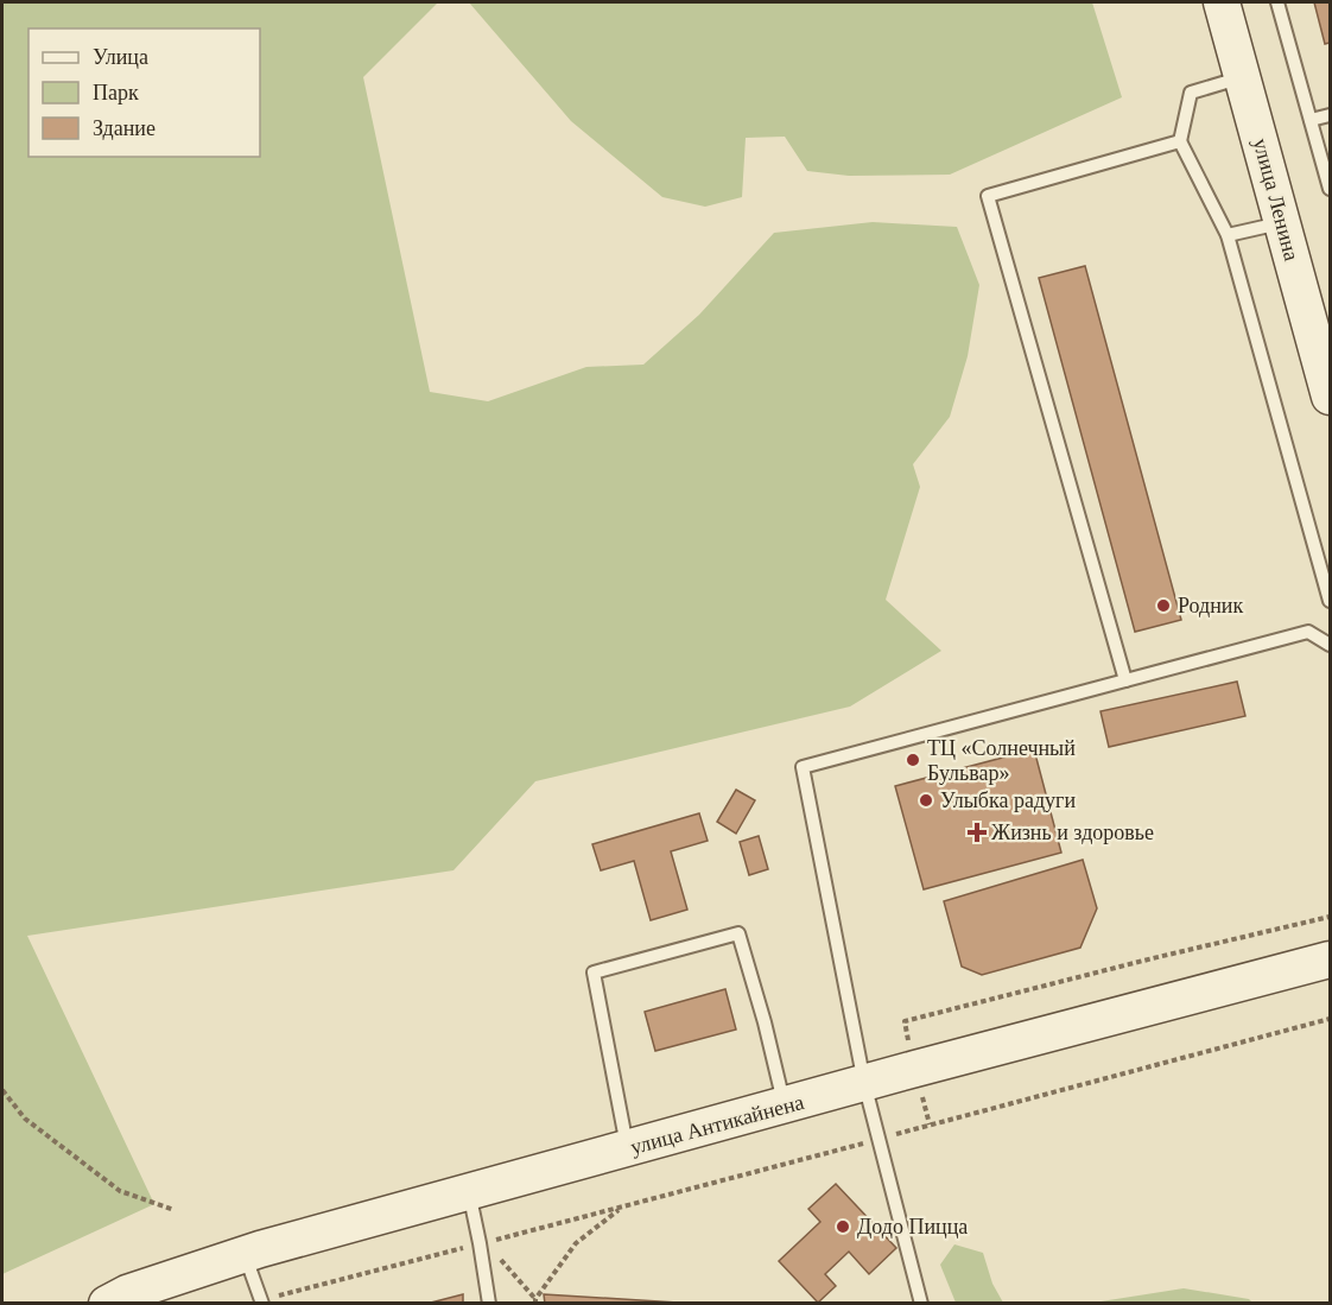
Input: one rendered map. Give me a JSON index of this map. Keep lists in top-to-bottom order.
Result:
{
  "streets": {
    "main road": ["улица Ленина", "улица Антикайнена"]
  },
  "places": {
    "other": [
      "Родник",
      "ТЦ «Солнечный Бульвар»",
      "Улыбка радуги",
      "Додо Пицца"
    ],
    "health": ["Жизнь и здоровье"]
  },
  "legend": ["Улица", "Парк", "Здание"]
}
